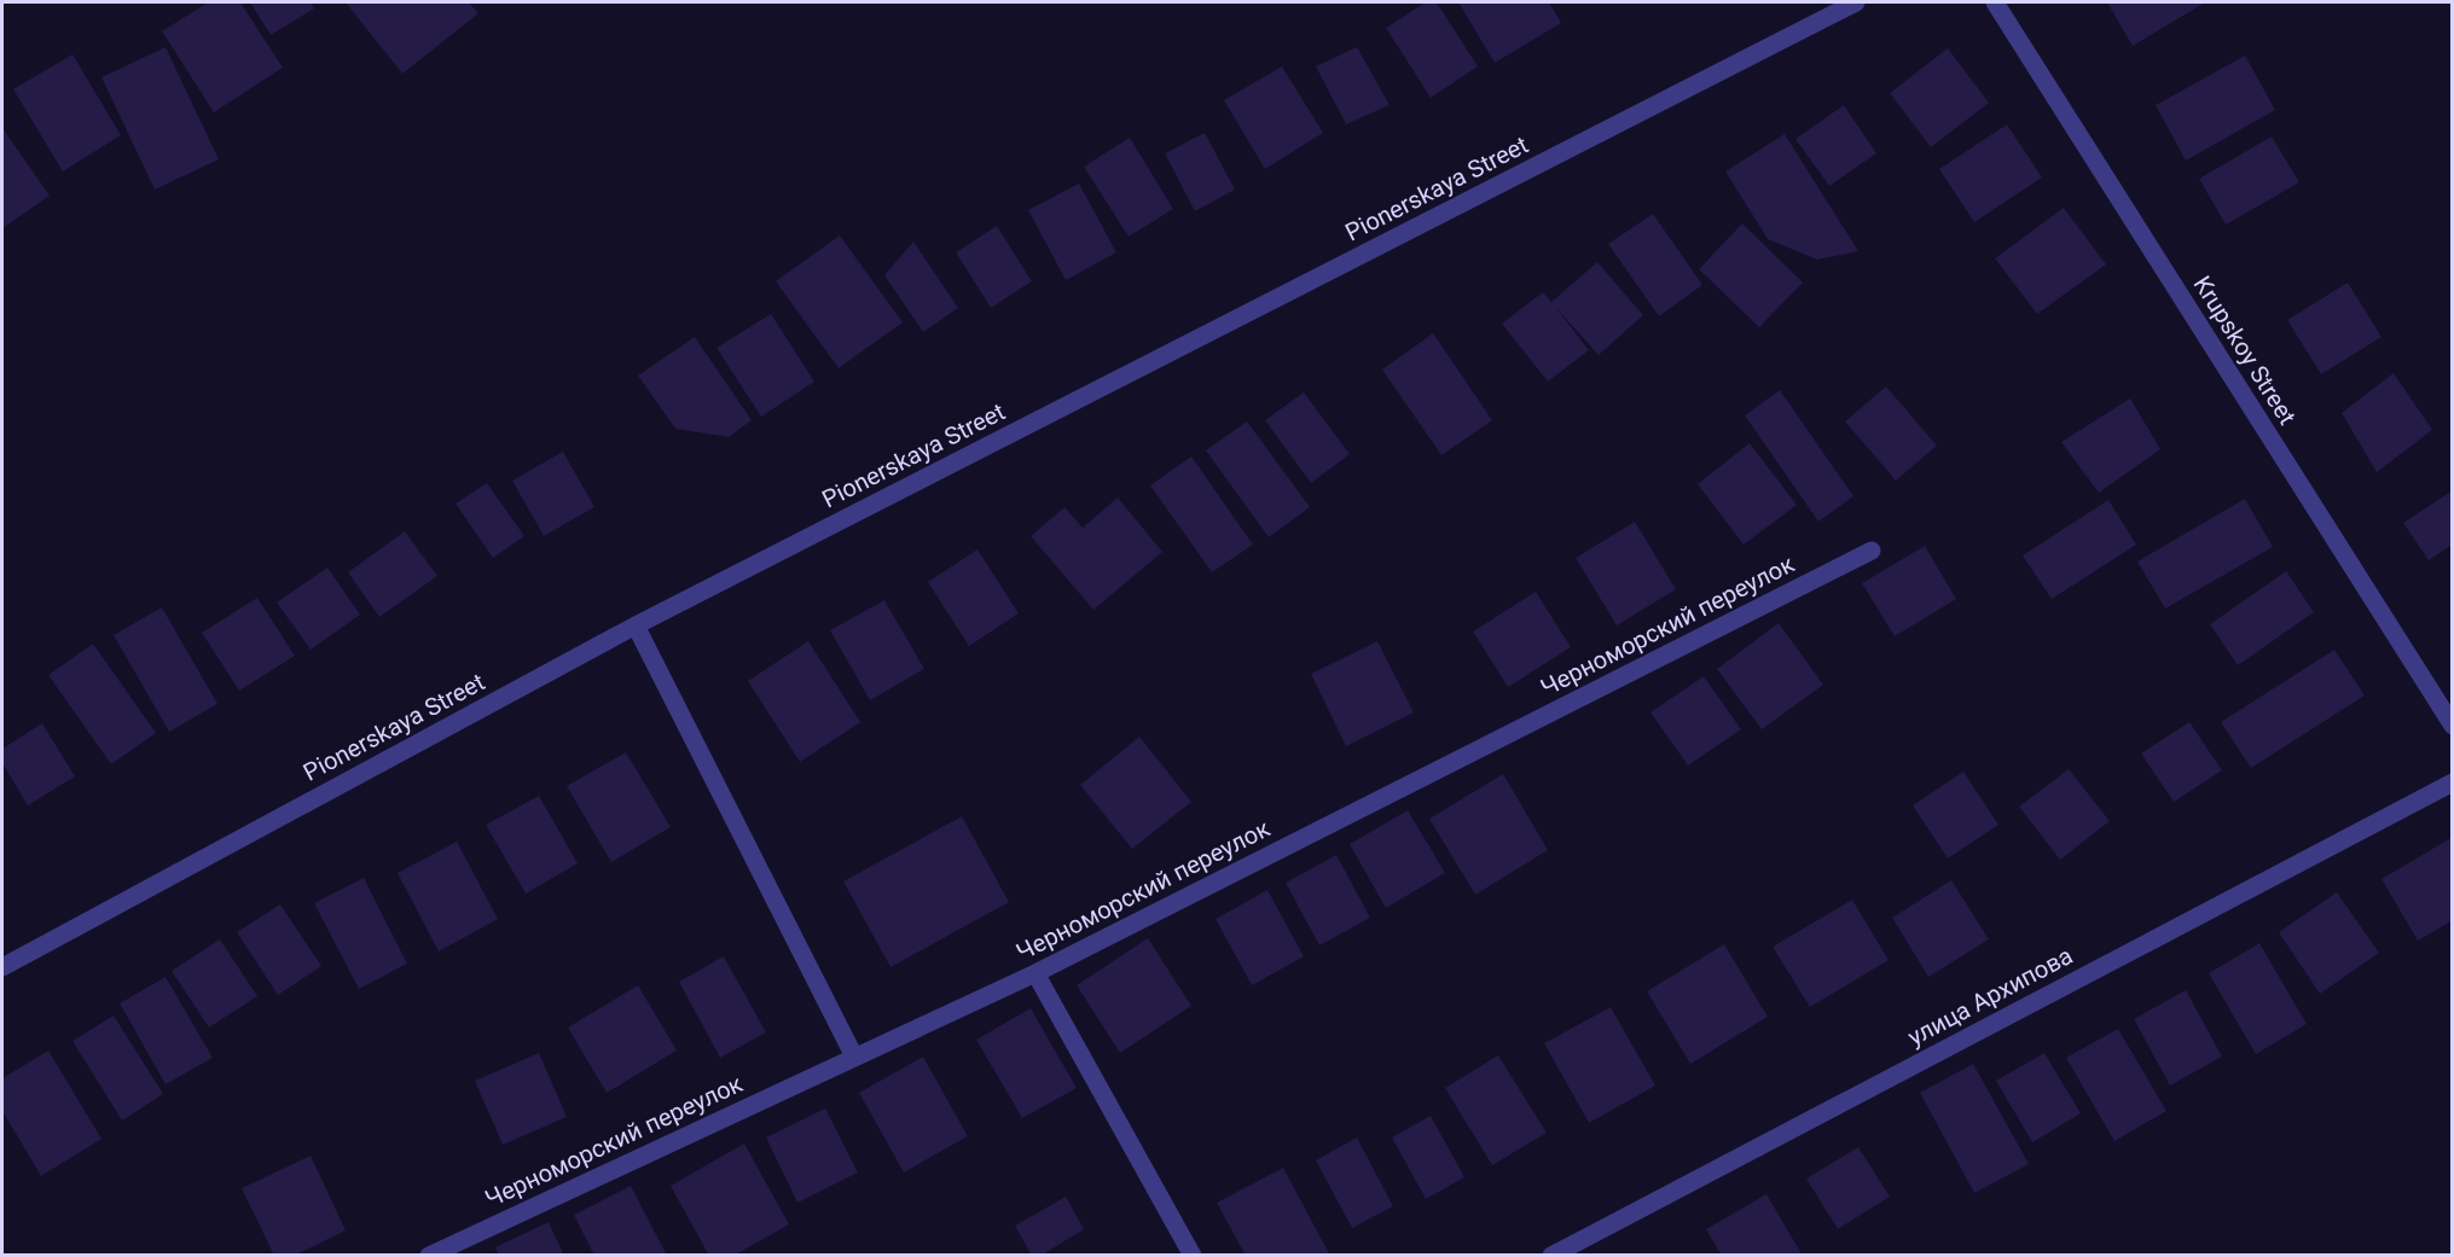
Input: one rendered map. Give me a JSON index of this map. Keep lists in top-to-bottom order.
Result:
{
  "streets": {
    "street": [
      "Pionerskaya Street",
      "Krupskoy Street",
      "Черноморский переулок",
      "улица Архипова"
    ]
  }
}
